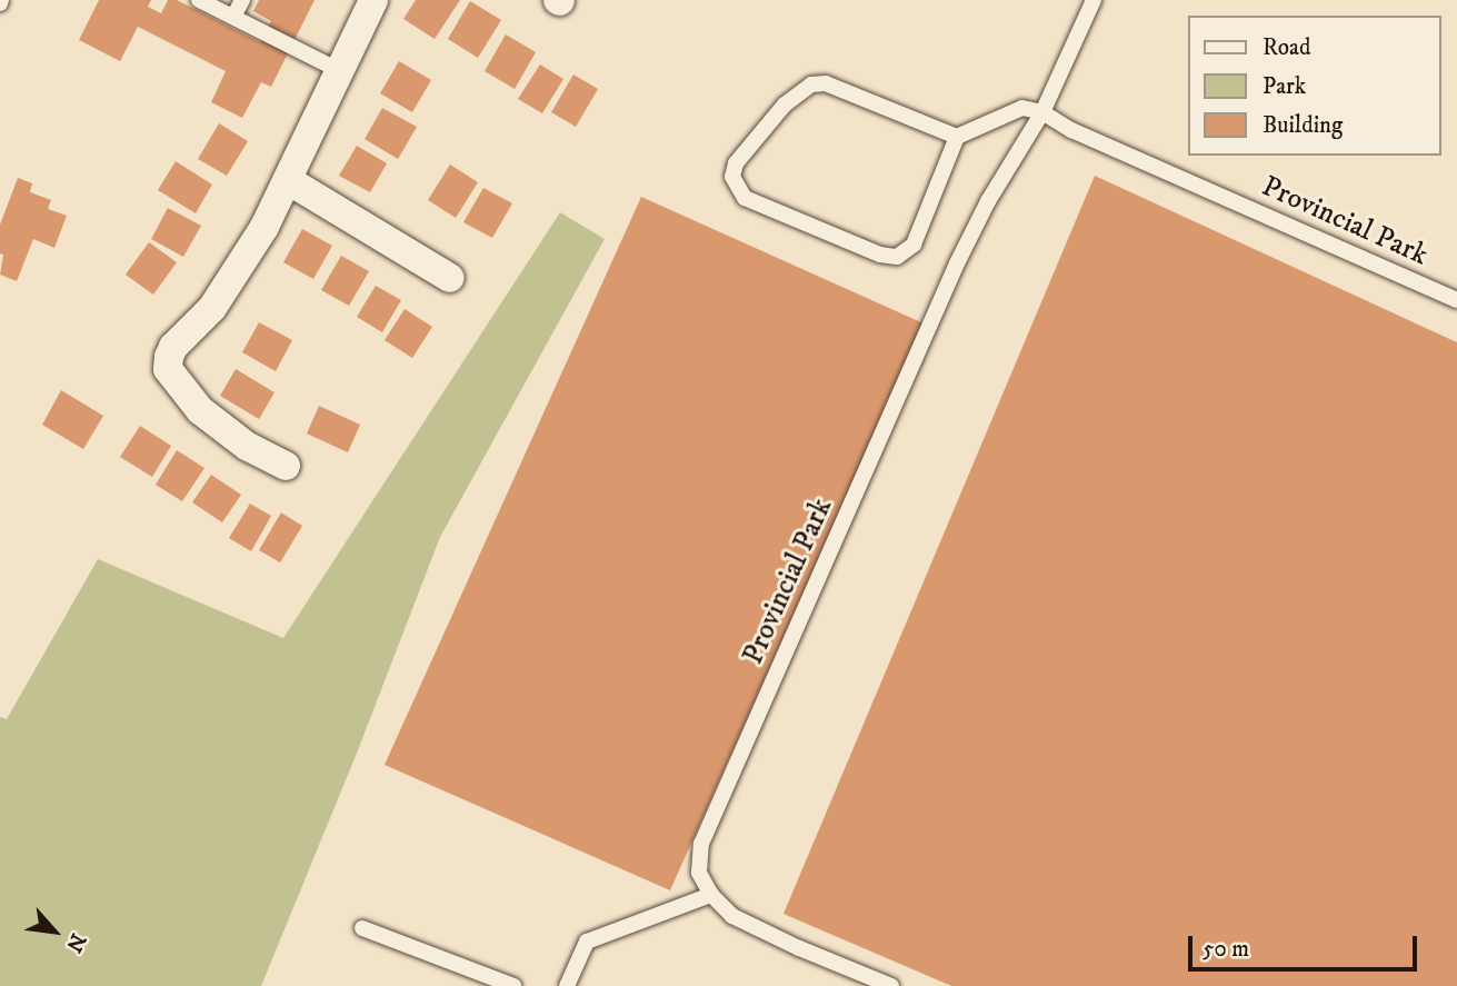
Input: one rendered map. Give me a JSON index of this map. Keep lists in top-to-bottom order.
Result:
{
  "streets": {
    "lane": ["Provincial Park"]
  },
  "legend": ["Road", "Park", "Building"],
  "scale_bar": "50 m",
  "north": "bottom right"
}
